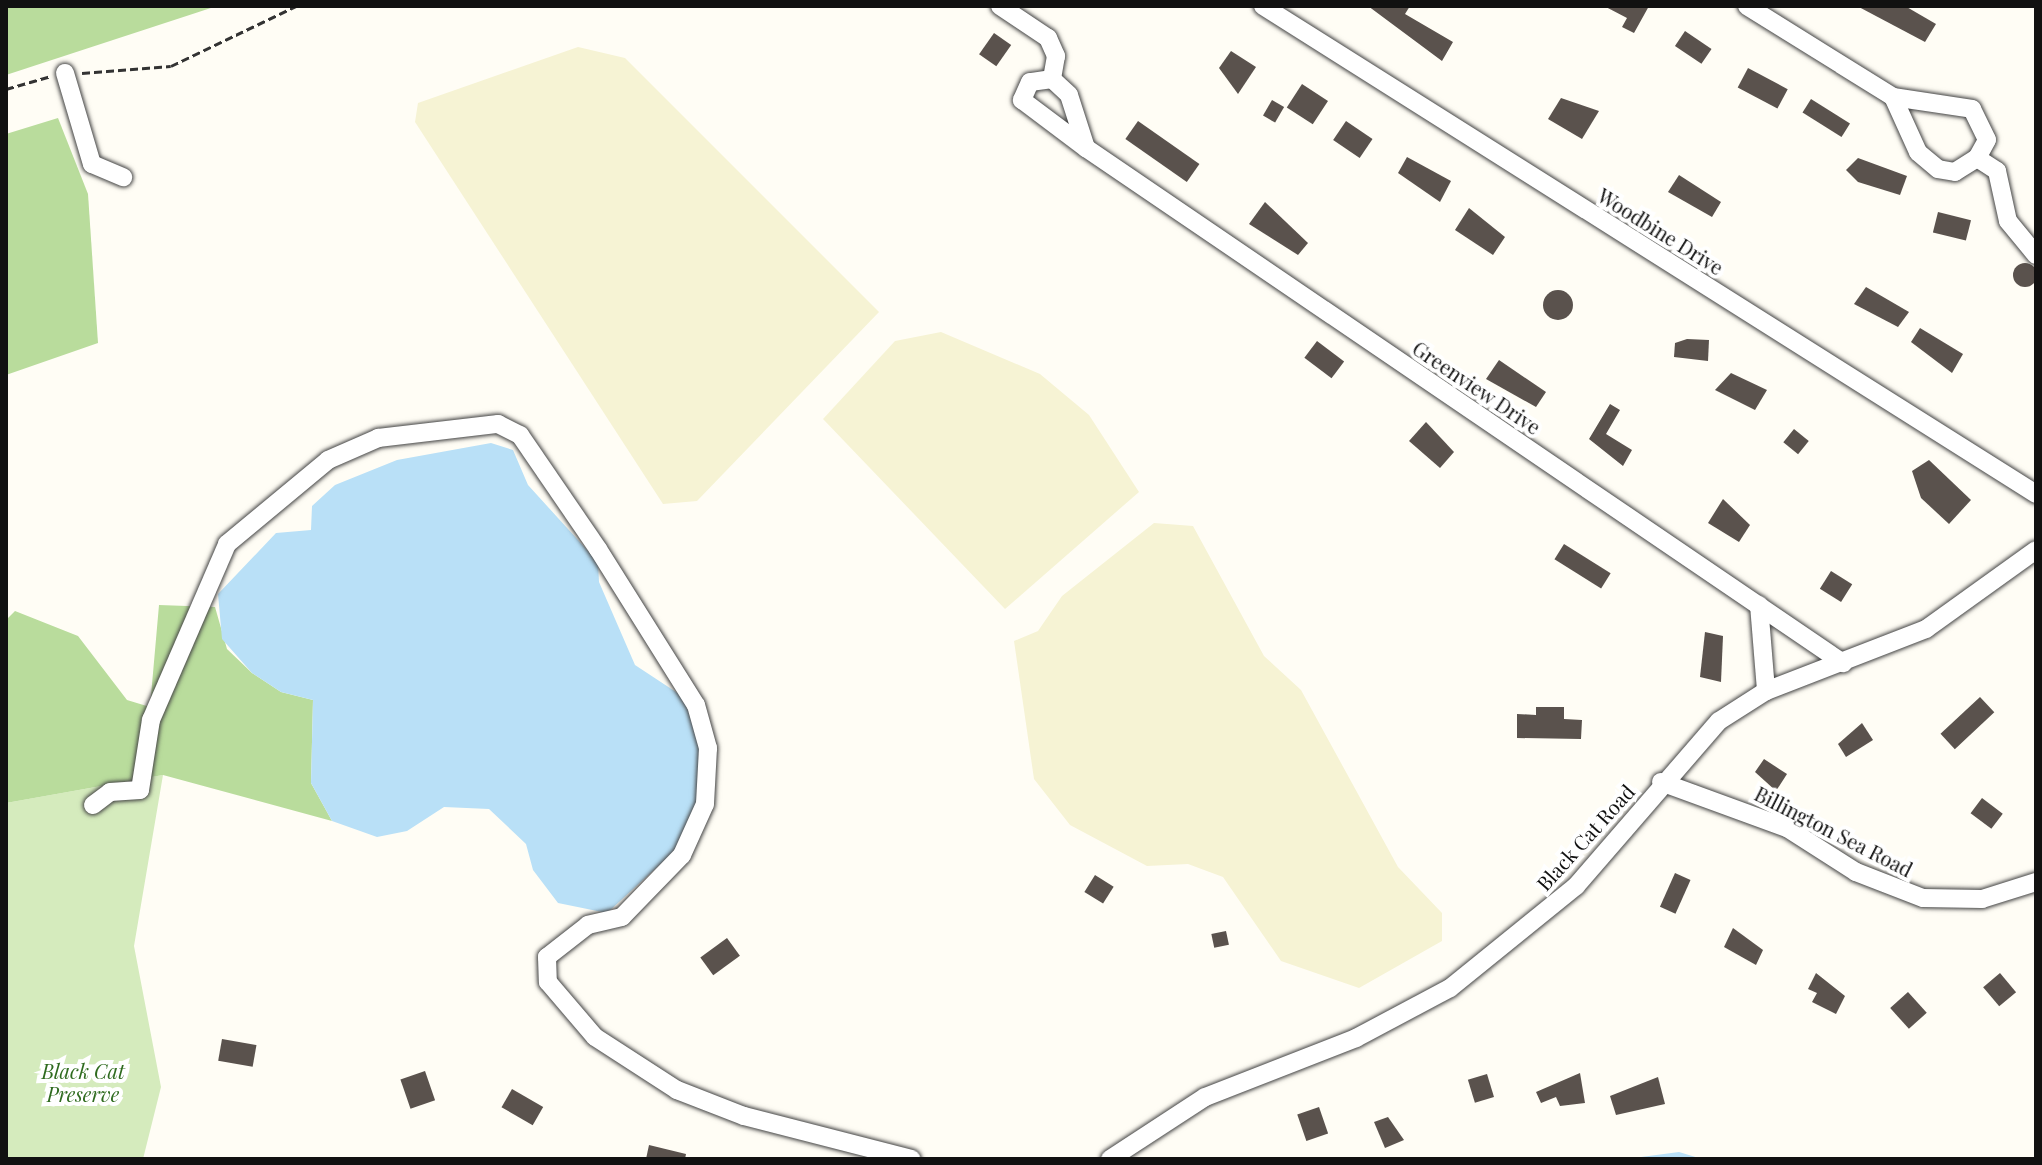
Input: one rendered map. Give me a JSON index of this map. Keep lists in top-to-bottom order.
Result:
{
  "streets": {
    "street": [
      "Woodbine Drive",
      "Greenview Drive",
      "Billington Sea Road",
      "Black Cat Road"
    ]
  },
  "crossings": [
    ["Greenview Drive", "Black Cat Road"],
    ["Billington Sea Road", "Black Cat Road"]
  ],
  "parks": ["Black Cat Preserve"]
}
